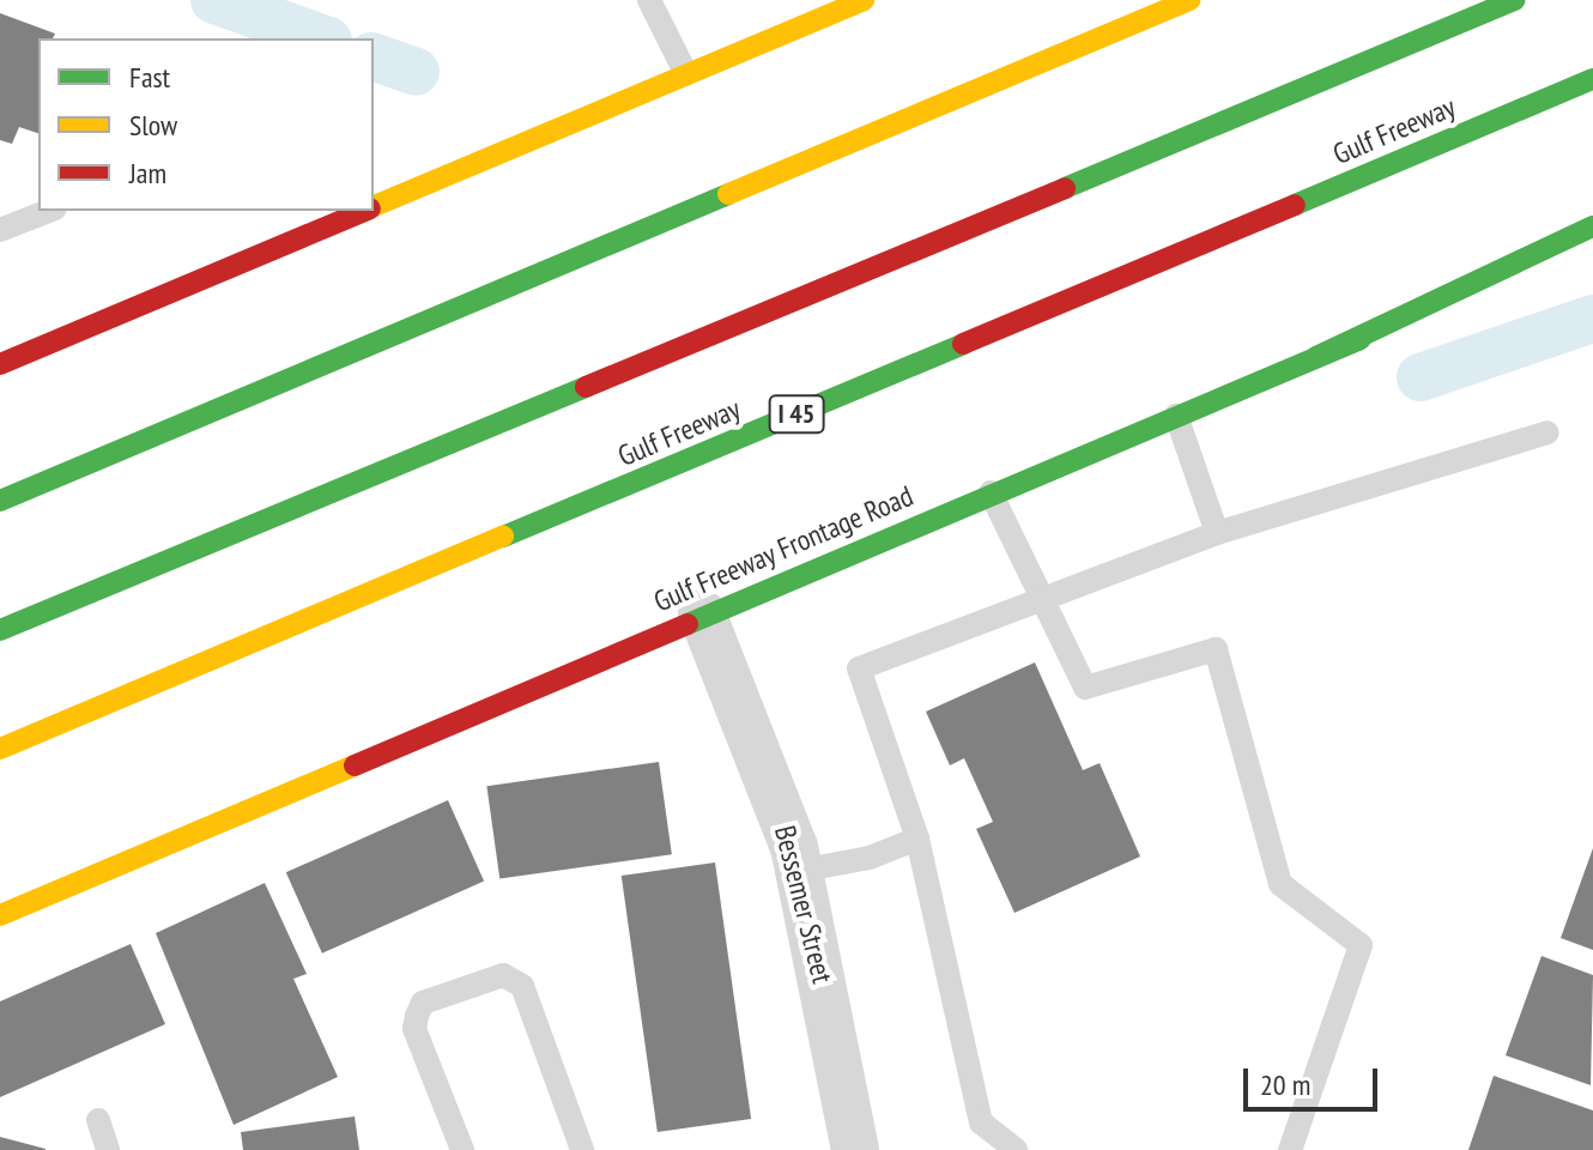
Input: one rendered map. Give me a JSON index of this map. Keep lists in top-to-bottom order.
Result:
{
  "streets": {
    "main road": ["Gulf Freeway", "I 45", "Gulf Freeway Frontage Road"],
    "street": ["Bessemer Street"]
  },
  "crossings": [
    ["Gulf Freeway Frontage Road", "Bessemer Street"]
  ],
  "legend": ["Fast", "Slow", "Jam"],
  "scale_bar": "20 m"
}
